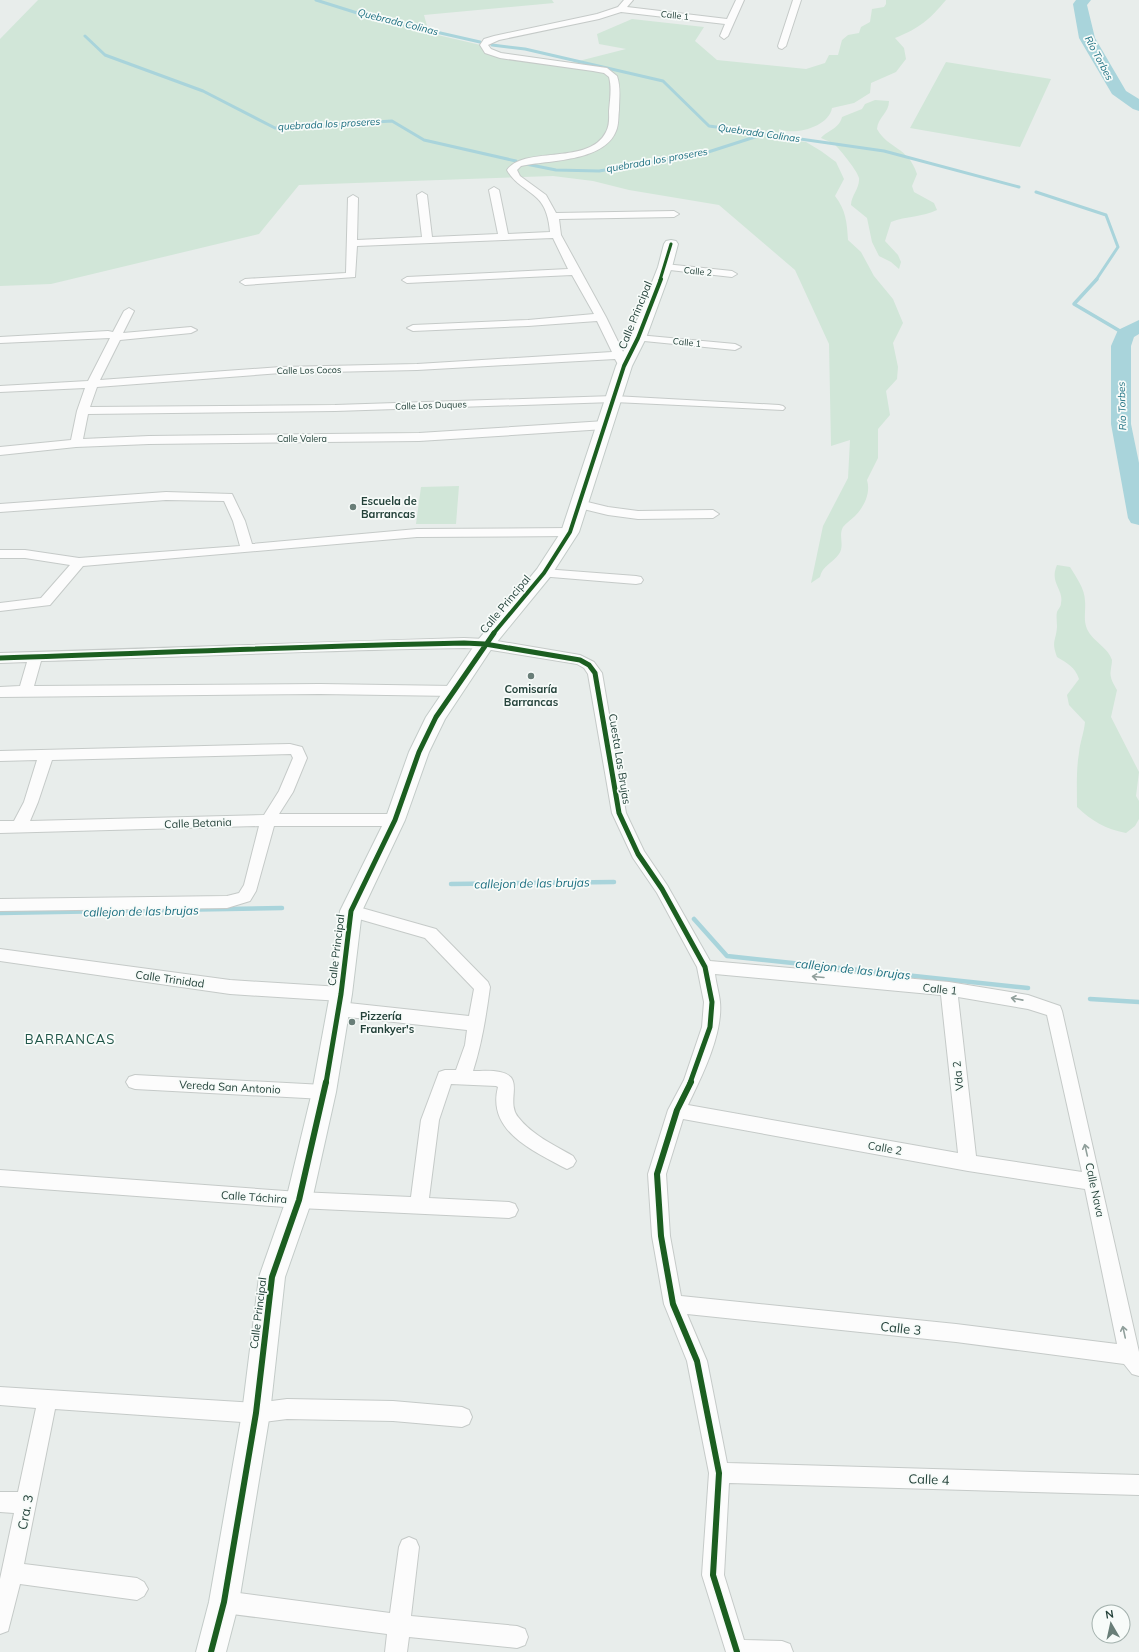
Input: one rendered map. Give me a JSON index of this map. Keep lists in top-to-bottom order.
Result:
{
  "streets": {
    "street": [
      "Calle 1",
      "Calle 2",
      "Calle Principal",
      "Calle Los Cocos",
      "Calle Los Duques",
      "Calle Valera",
      "Cuesta Las Brujas",
      "Calle Betania",
      "Calle Trinidad",
      "Vda 2",
      "Vereda San Antonio",
      "Calle Nava",
      "Calle Táchira",
      "Calle 3",
      "Calle 4",
      "Cra. 3"
    ]
  },
  "crossings": [
    ["Calle 1", "Calle Principal"],
    ["Calle 1", "Cuesta Las Brujas"],
    ["Calle 1", "Vda 2"],
    ["Calle 1", "Calle Nava"],
    ["Calle 2", "Calle Principal"],
    ["Calle 2", "Cuesta Las Brujas"],
    ["Calle 2", "Vda 2"],
    ["Calle 2", "Calle Nava"],
    ["Calle Principal", "Calle Los Cocos"],
    ["Calle Principal", "Calle Los Duques"],
    ["Calle Principal", "Calle Valera"],
    ["Calle Principal", "Cuesta Las Brujas"],
    ["Calle Principal", "Calle Betania"],
    ["Calle Principal", "Calle Trinidad"],
    ["Calle Principal", "Vereda San Antonio"],
    ["Calle Principal", "Calle Táchira"],
    ["Cuesta Las Brujas", "Calle 3"],
    ["Cuesta Las Brujas", "Calle 4"],
    ["Calle Nava", "Calle 3"]
  ],
  "one_way": ["Calle 1", "Calle Nava"],
  "districts": ["BARRANCAS"],
  "water": [
    "Quebrada Colinas",
    "Río Torbes",
    "quebrada los proseres",
    "callejon de las brujas"
  ],
  "places": ["Escuela de Barrancas", "Comisaría Barrancas", "Pizzería Frankyer's"],
  "north": "top"
}
